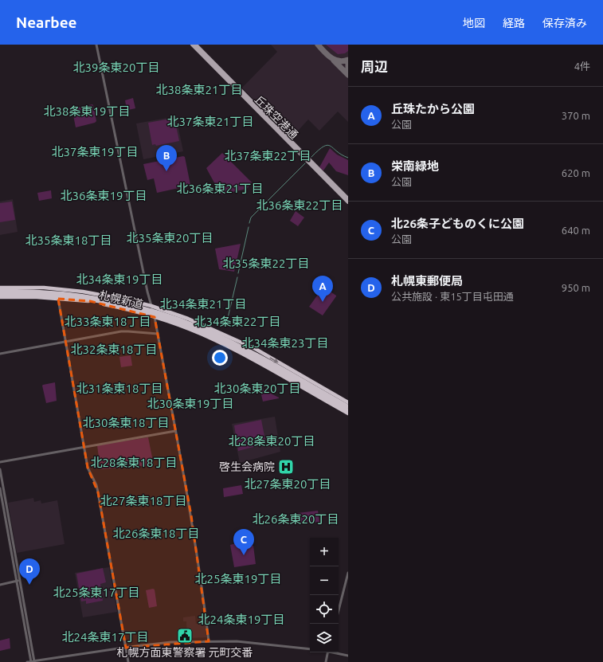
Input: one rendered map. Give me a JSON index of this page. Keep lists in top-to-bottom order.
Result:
{
  "streets": {
    "highway": ["札幌新道"],
    "main road": ["丘珠空港通"]
  },
  "districts": [
    "北39条東20丁目",
    "北38条東21丁目",
    "北38条東19丁目",
    "北37条東21丁目",
    "北37条東19丁目",
    "北37条東22丁目",
    "北36条東21丁目",
    "北36条東19丁目",
    "北36条東22丁目",
    "北35条東20丁目",
    "北35条東18丁目",
    "北35条東22丁目",
    "北34条東19丁目",
    "北34条東21丁目",
    "北33条東18丁目",
    "北34条東22丁目",
    "北34条東23丁目",
    "北32条東18丁目",
    "北31条東18丁目",
    "北30条東20丁目",
    "北30条東19丁目",
    "北30条東18丁目",
    "北28条東20丁目",
    "北28条東18丁目",
    "北27条東20丁目",
    "北27条東18丁目",
    "北26条東20丁目",
    "北26条東18丁目",
    "北25条東19丁目",
    "北25条東17丁目",
    "北24条東19丁目",
    "北24条東17丁目"
  ],
  "places": {
    "hospital": ["啓生会病院"],
    "public building": ["札幌方面東警察署 元町交番"]
  },
  "page": {
    "header": "Nearbee",
    "nav": ["地図", "経路", "保存済み"],
    "heading": ["周辺", "4件"],
    "list": [
      {
        "mark": "A",
        "name": "丘珠たから公園",
        "note": "公園",
        "value": "370 m"
      },
      {
        "mark": "B",
        "name": "栄南緑地",
        "note": "公園",
        "value": "620 m"
      },
      {
        "mark": "C",
        "name": "北26条子どものくに公園",
        "note": "公園",
        "value": "640 m"
      },
      {
        "mark": "D",
        "name": "札幌東郵便局",
        "note": "公共施設 · 東15丁目屯田通",
        "value": "950 m"
      }
    ],
    "pins": [
      "B",
      "A",
      "C",
      "D"
    ],
    "map_buttons": ["+", "−"]
  }
}
